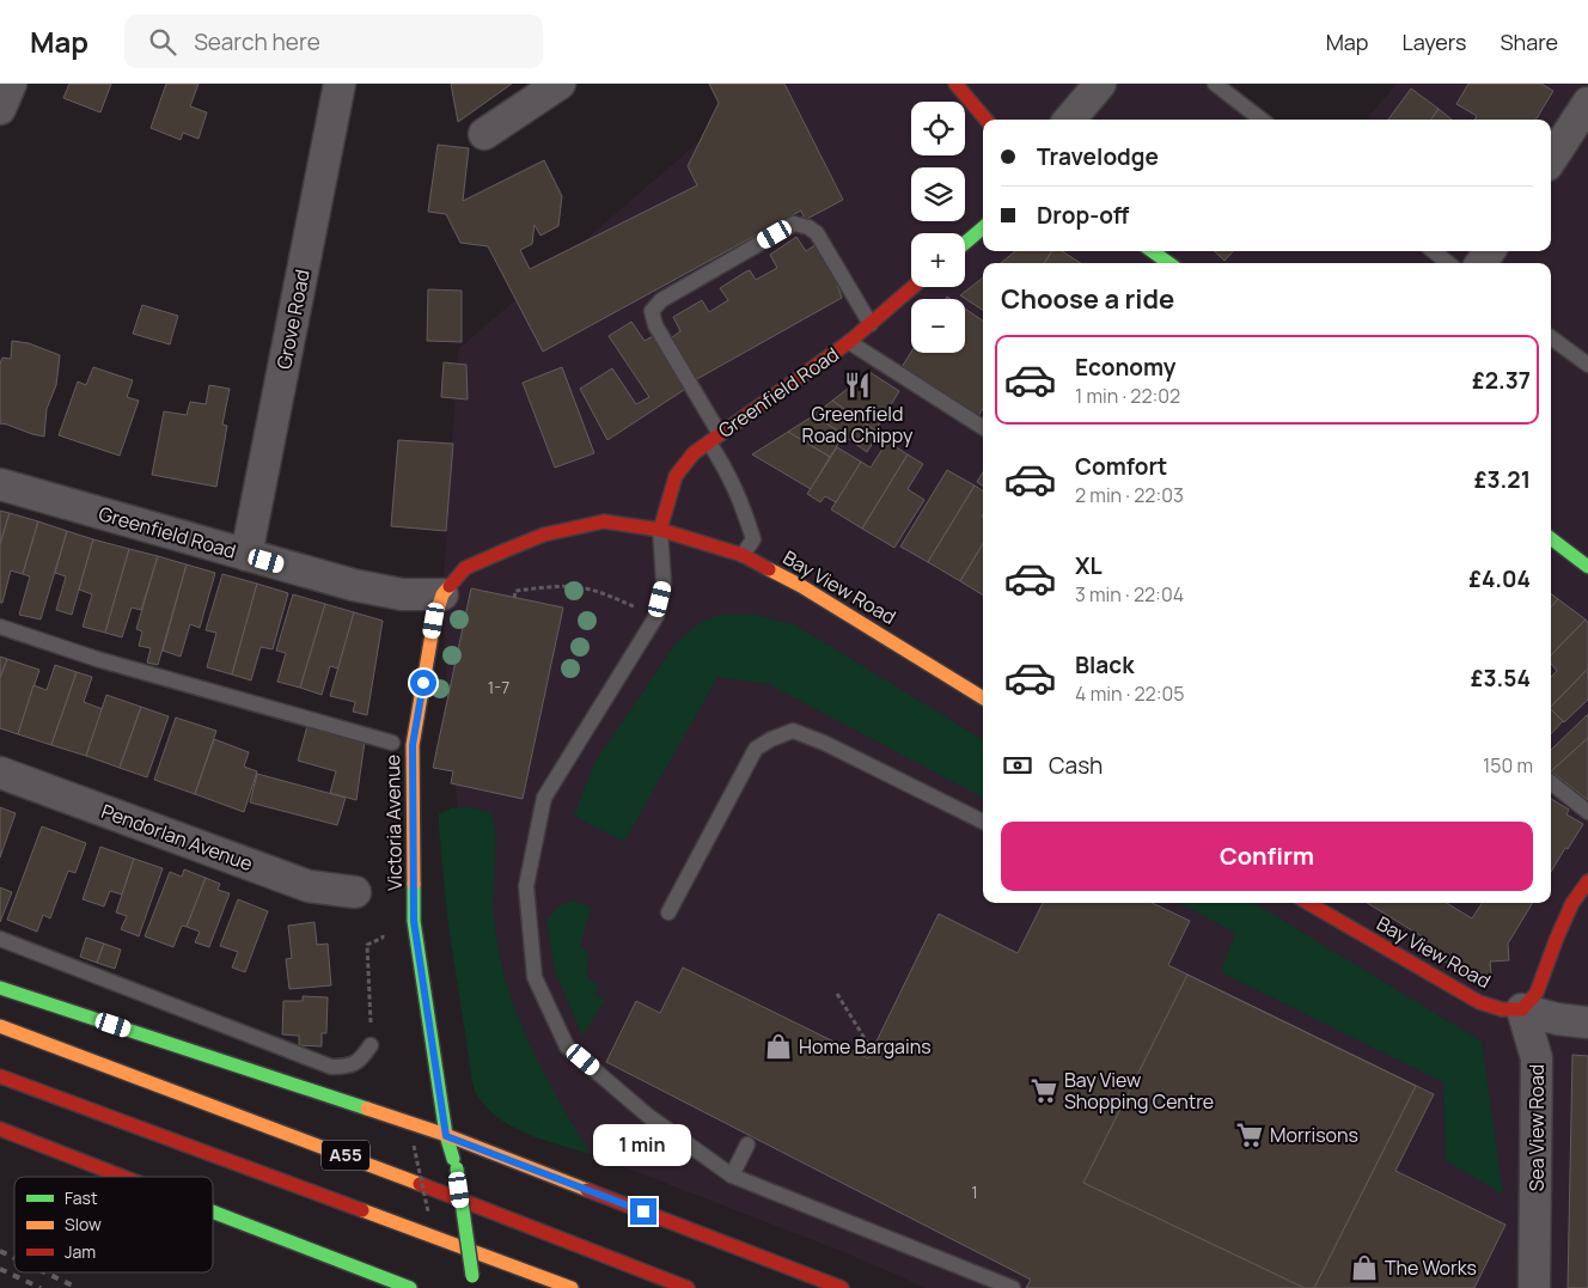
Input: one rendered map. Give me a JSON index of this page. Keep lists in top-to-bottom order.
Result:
{
  "streets": {
    "main road": [
      "Greenfield Road",
      "Bay View Road",
      "Victoria Avenue",
      "A55"
    ],
    "street": ["Grove Road", "Pendorlan Avenue", "Sea View Road"]
  },
  "crossings": [
    ["Grove Road", "Greenfield Road"],
    ["Greenfield Road", "Bay View Road"],
    ["Greenfield Road", "Victoria Avenue"],
    ["Bay View Road", "Victoria Avenue"],
    ["Bay View Road", "Sea View Road"]
  ],
  "places": {
    "restaurant": ["Greenfield Road Chippy"],
    "shop": ["Home Bargains", "The Works"],
    "supermarket": ["Bay View Shopping Centre", "Morrisons"]
  },
  "house_numbers": ["1-7", "1"],
  "legend": ["Fast", "Slow", "Jam"],
  "page": {
    "header": "Map",
    "search": "Search here",
    "nav": ["Map", "Layers", "Share"],
    "map_buttons": ["+", "−"],
    "banner": ["Travelodge", "Drop-off"],
    "heading": "Choose a ride",
    "list": [
      {
        "name": "Economy",
        "note": "1 min · 22:02",
        "value": "£2.37"
      },
      {
        "name": "Comfort",
        "note": "2 min · 22:03",
        "value": "£3.21"
      },
      {
        "name": "XL",
        "note": "3 min · 22:04",
        "value": "£4.04"
      },
      {
        "name": "Black",
        "note": "4 min · 22:05",
        "value": "£3.54"
      }
    ],
    "pay": ["Cash", "150 m"],
    "buttons": "Confirm",
    "bubble": "1 min"
  }
}
